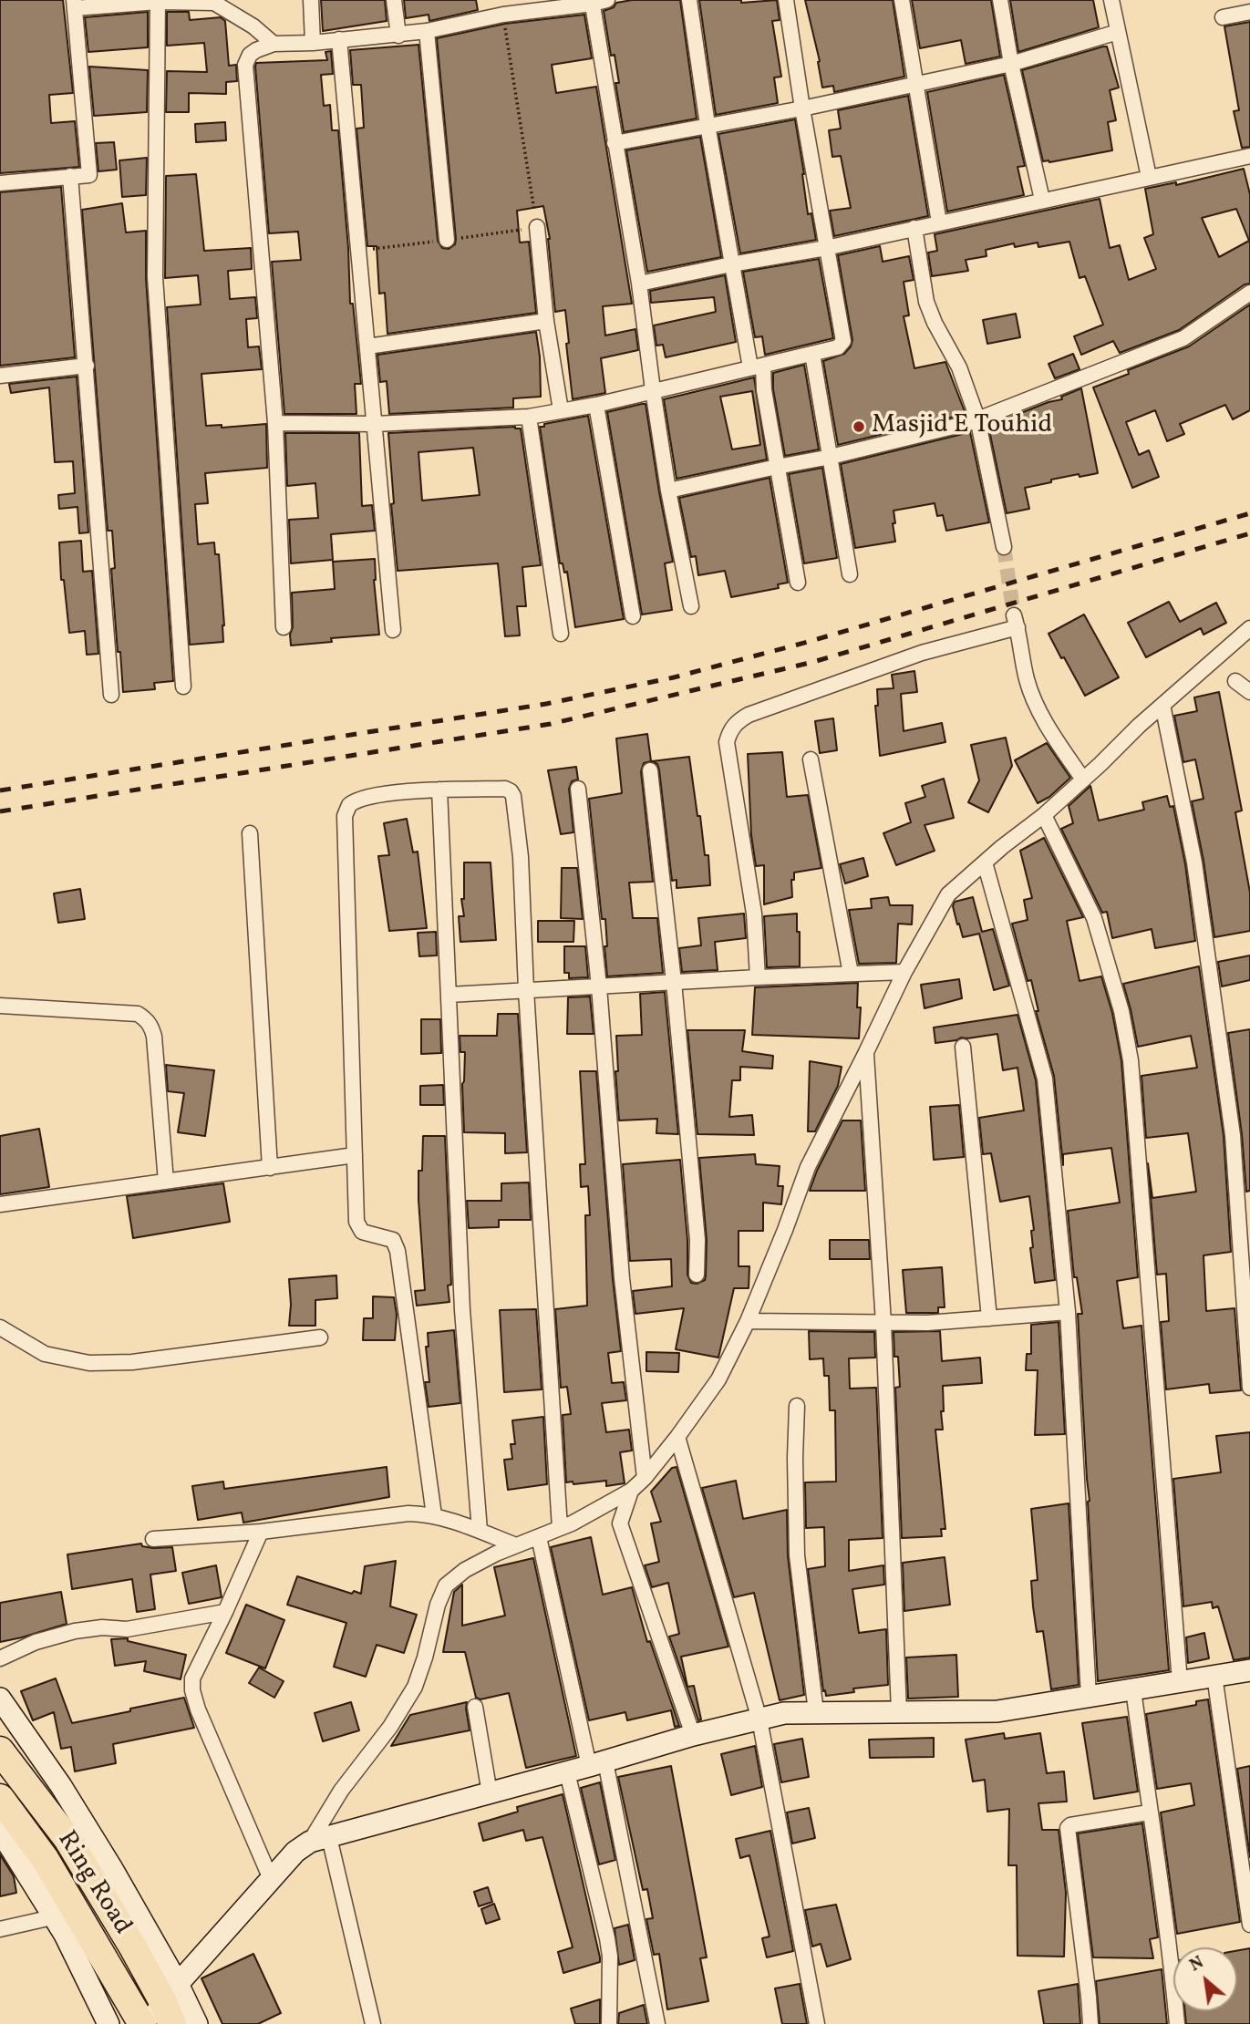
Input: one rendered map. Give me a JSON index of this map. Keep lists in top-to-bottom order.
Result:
{
  "streets": {
    "highway": ["Ring Road"]
  },
  "places": ["Masjid E Touhid"],
  "north": "top left"
}
